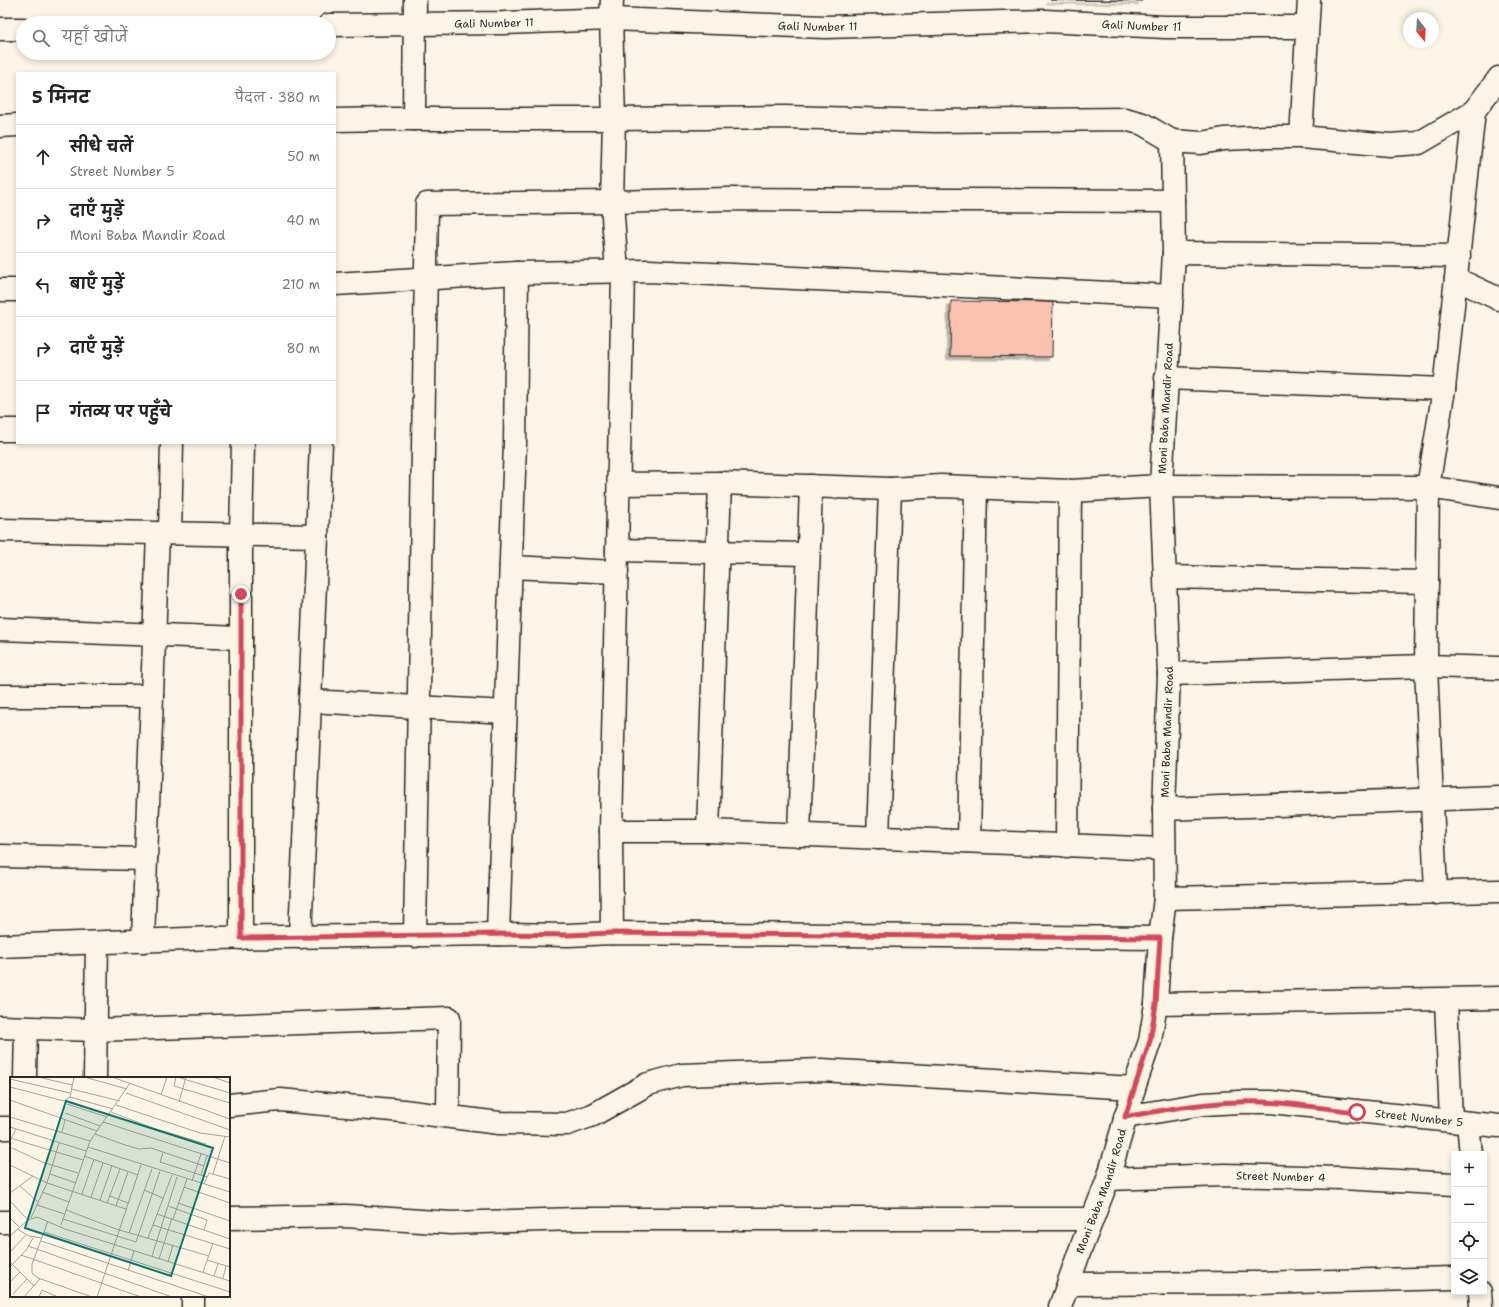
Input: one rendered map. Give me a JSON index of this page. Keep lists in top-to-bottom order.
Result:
{
  "streets": {
    "street": [
      "Gali Number 11",
      "Moni Baba Mandir Road",
      "Street Number 5",
      "Street Number 4"
    ]
  },
  "crossings": [
    ["Moni Baba Mandir Road", "Street Number 5"],
    ["Moni Baba Mandir Road", "Street Number 4"]
  ],
  "north": "bottom",
  "page": {
    "search": "यहाँ खोजें",
    "heading": ["5 मिनट", "पैदल · 380 m"],
    "list": [
      ["सीधे चलें", "Street Number 5", "50 m"],
      ["दाएँ मुड़ें", "Moni Baba Mandir Road", "40 m"],
      ["बाएँ मुड़ें", "210 m"],
      ["दाएँ मुड़ें", "80 m"],
      "गंतव्य पर पहुँचे"
    ],
    "map_buttons": ["+", "−"]
  }
}
